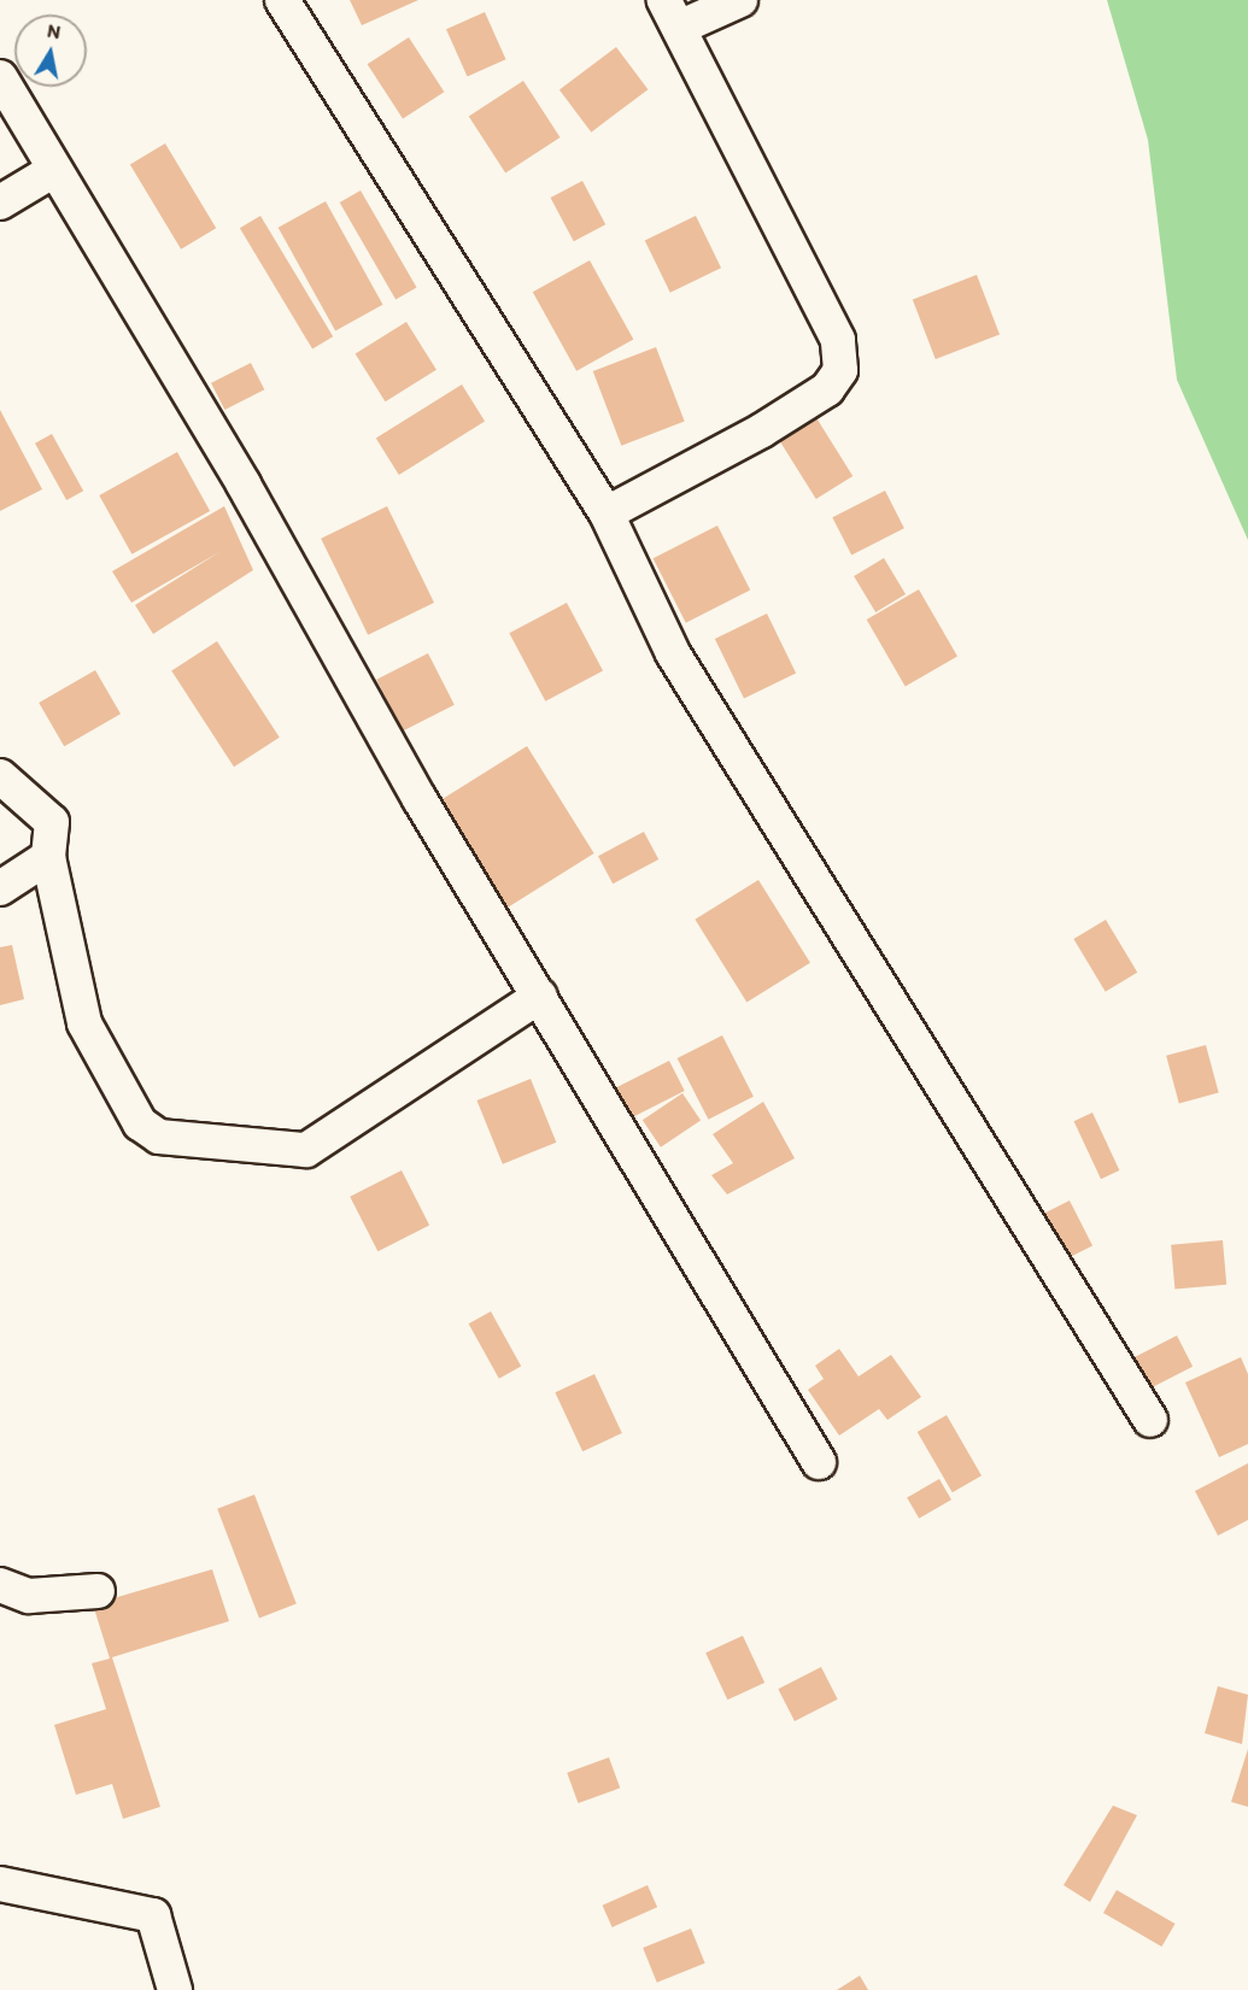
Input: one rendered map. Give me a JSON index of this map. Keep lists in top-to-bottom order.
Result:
{
  "north": "top"
}
